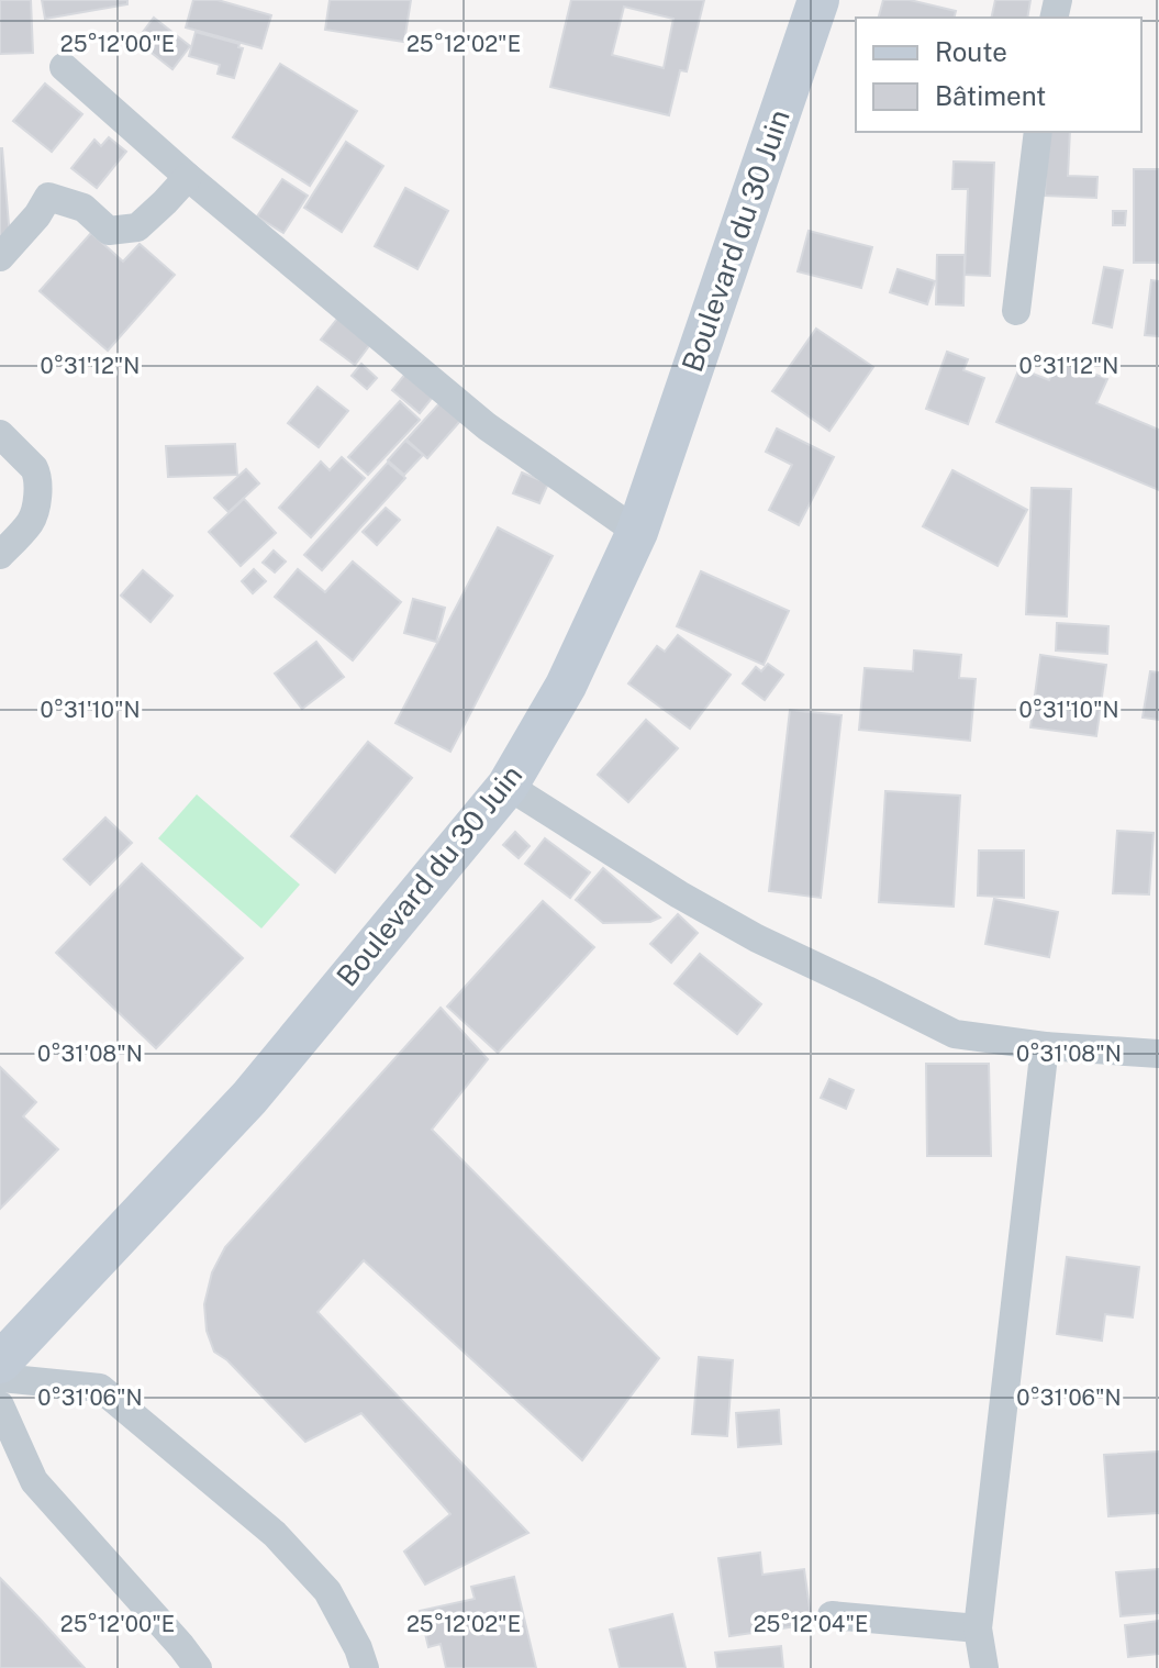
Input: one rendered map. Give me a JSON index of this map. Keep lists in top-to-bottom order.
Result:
{
  "streets": {
    "street": ["Boulevard du 30 Juin"]
  },
  "legend": ["Route", "Bâtiment"],
  "coordinates": [
    "25°12'00\"E",
    "25°12'02\"E",
    "0°31'12\"N",
    "0°31'10\"N",
    "0°31'08\"N",
    "0°31'06\"N",
    "25°12'04\"E"
  ]
}
